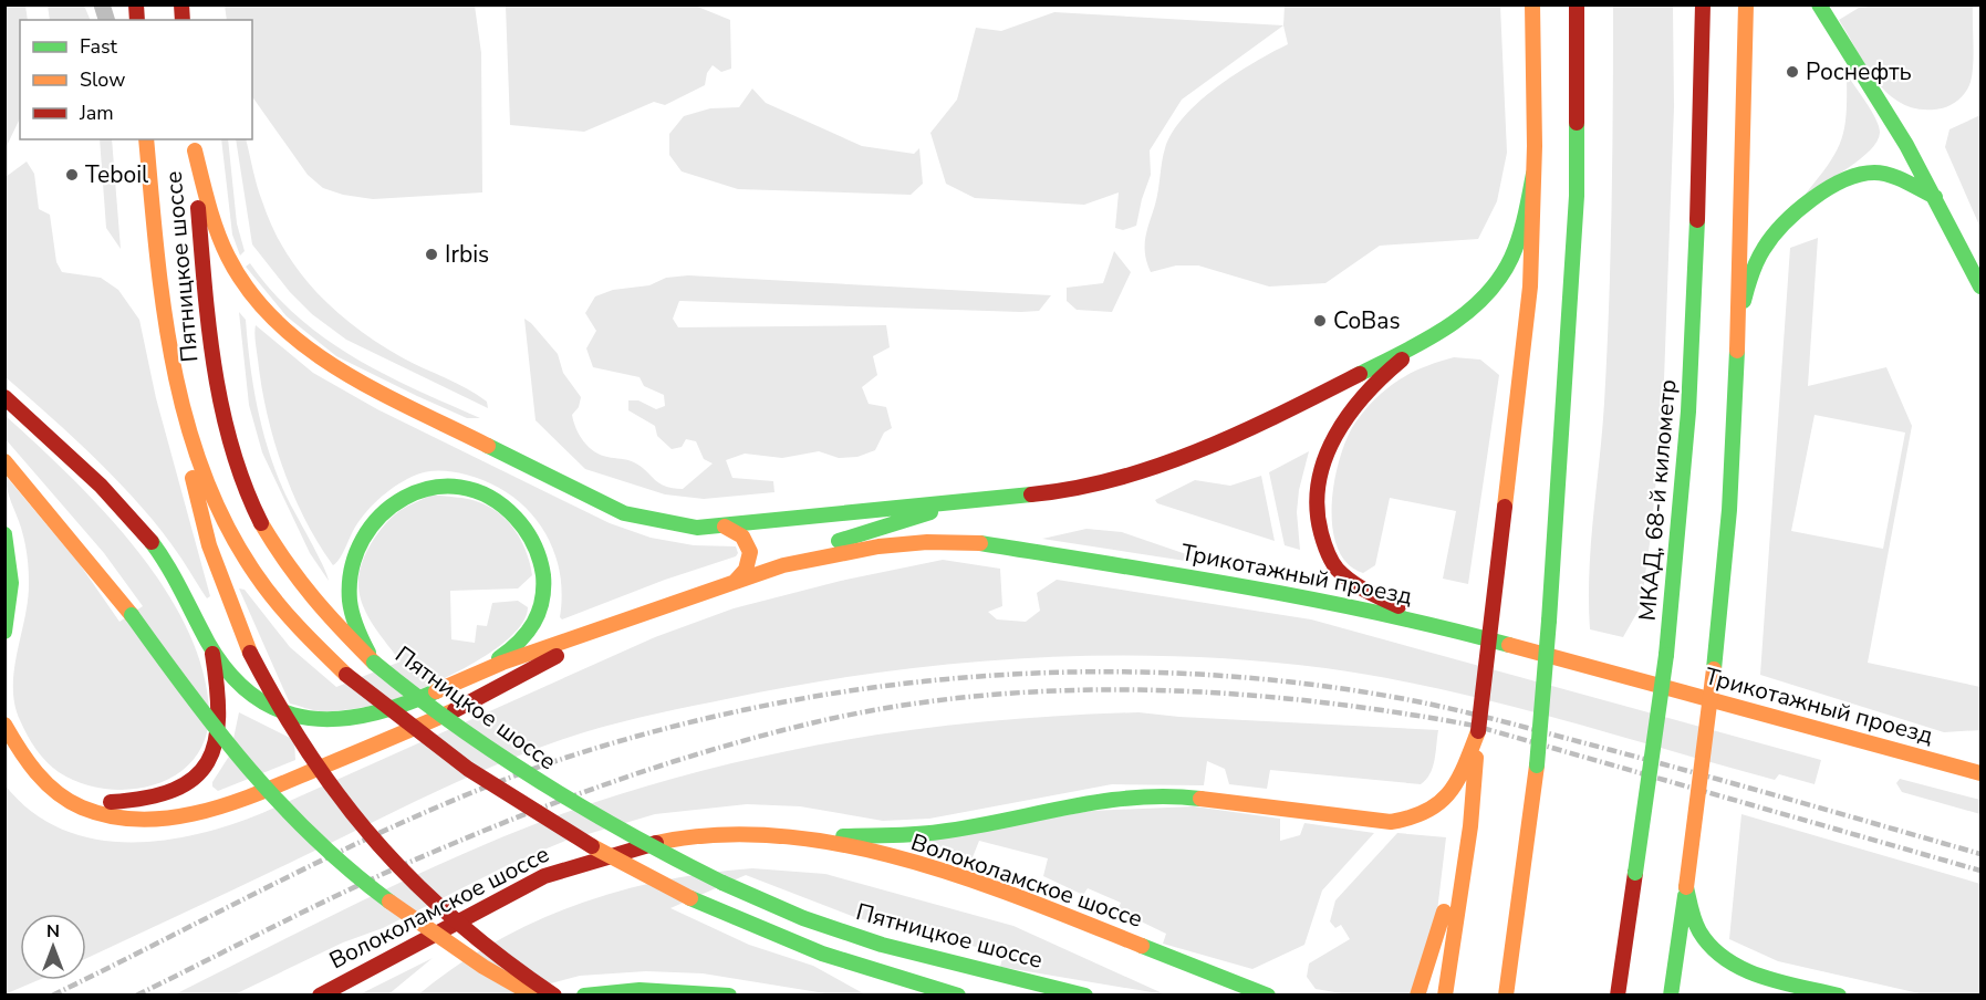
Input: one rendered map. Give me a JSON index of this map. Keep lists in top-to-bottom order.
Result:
{
  "streets": {
    "main road": [
      "Пятницкое шоссе",
      "МКАД, 68-й километр",
      "Трикотажный проезд",
      "Волоколамское шоссе"
    ]
  },
  "places": [
    "Роснефть",
    "Teboil",
    "Irbis",
    "CoBas"
  ],
  "legend": ["Fast", "Slow", "Jam"],
  "north": "top"
}
